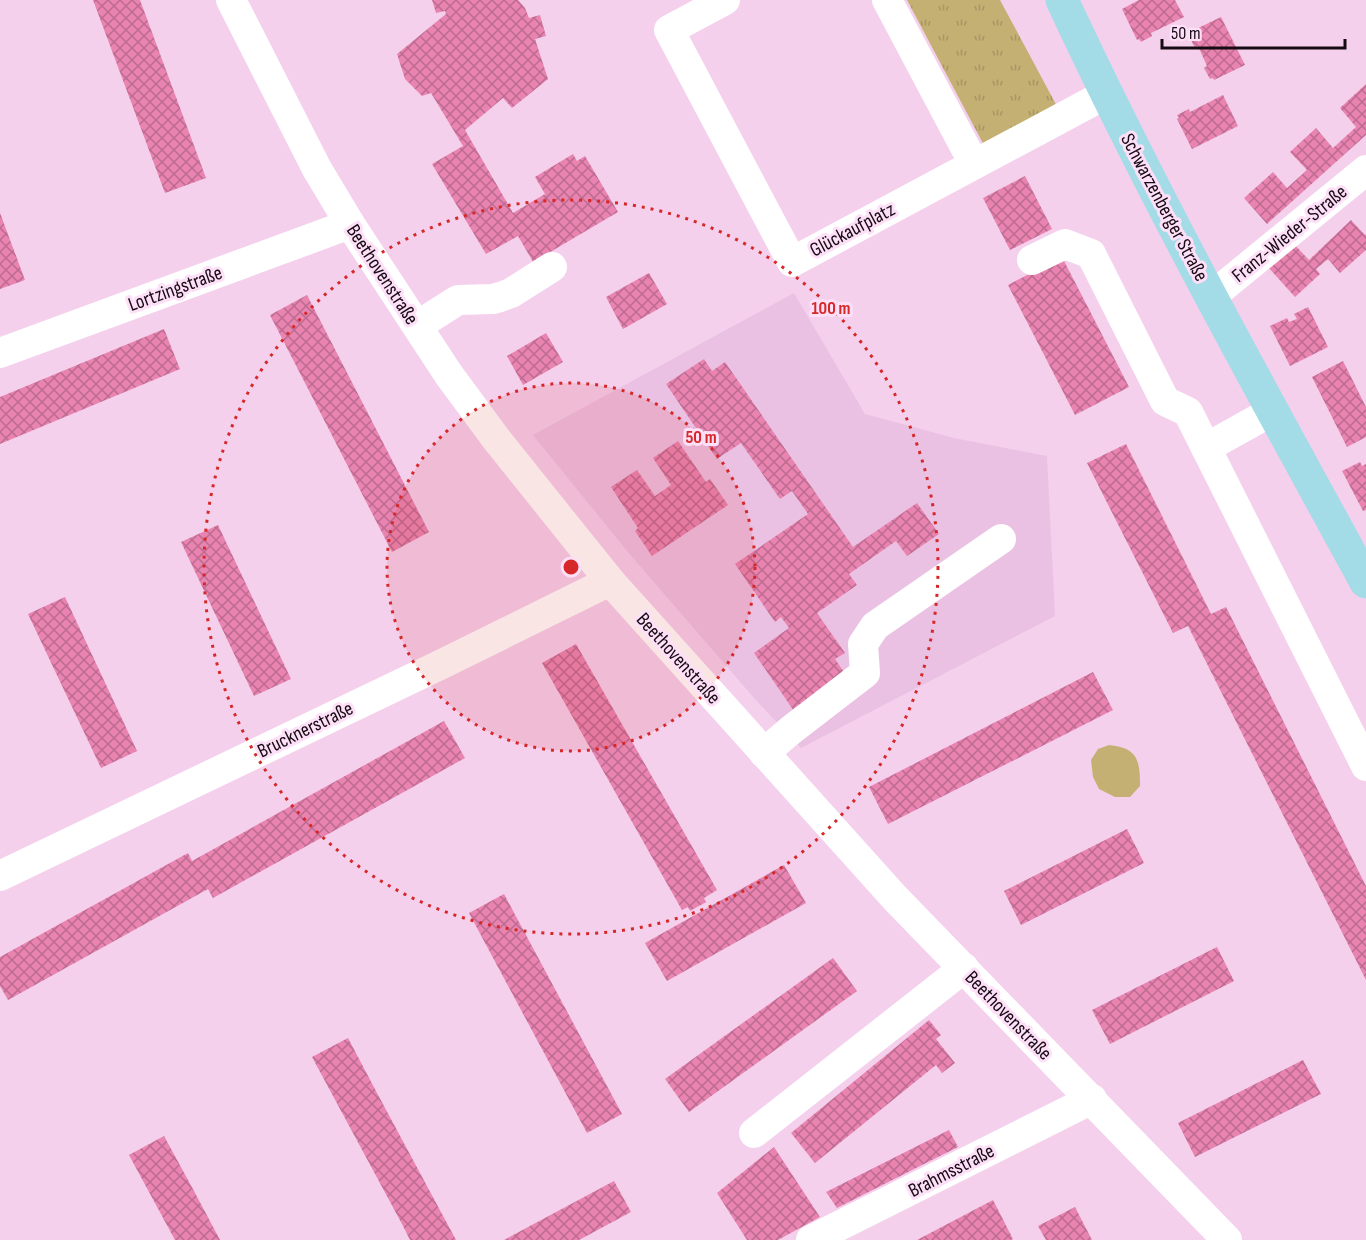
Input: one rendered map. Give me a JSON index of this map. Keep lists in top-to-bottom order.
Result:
{
  "streets": {
    "main road": ["Schwarzenberger Straße"],
    "street": [
      "Glückaufplatz",
      "Franz-Wieder-Straße",
      "Beethovenstraße",
      "Lortzingstraße",
      "Brucknerstraße",
      "Brahmsstraße"
    ]
  },
  "crossings": [
    ["Schwarzenberger Straße", "Glückaufplatz"],
    ["Schwarzenberger Straße", "Franz-Wieder-Straße"],
    ["Beethovenstraße", "Lortzingstraße"],
    ["Beethovenstraße", "Brucknerstraße"],
    ["Beethovenstraße", "Brahmsstraße"]
  ],
  "scale_bar": "50 m",
  "rings": ["100 m", "50 m"]
}
